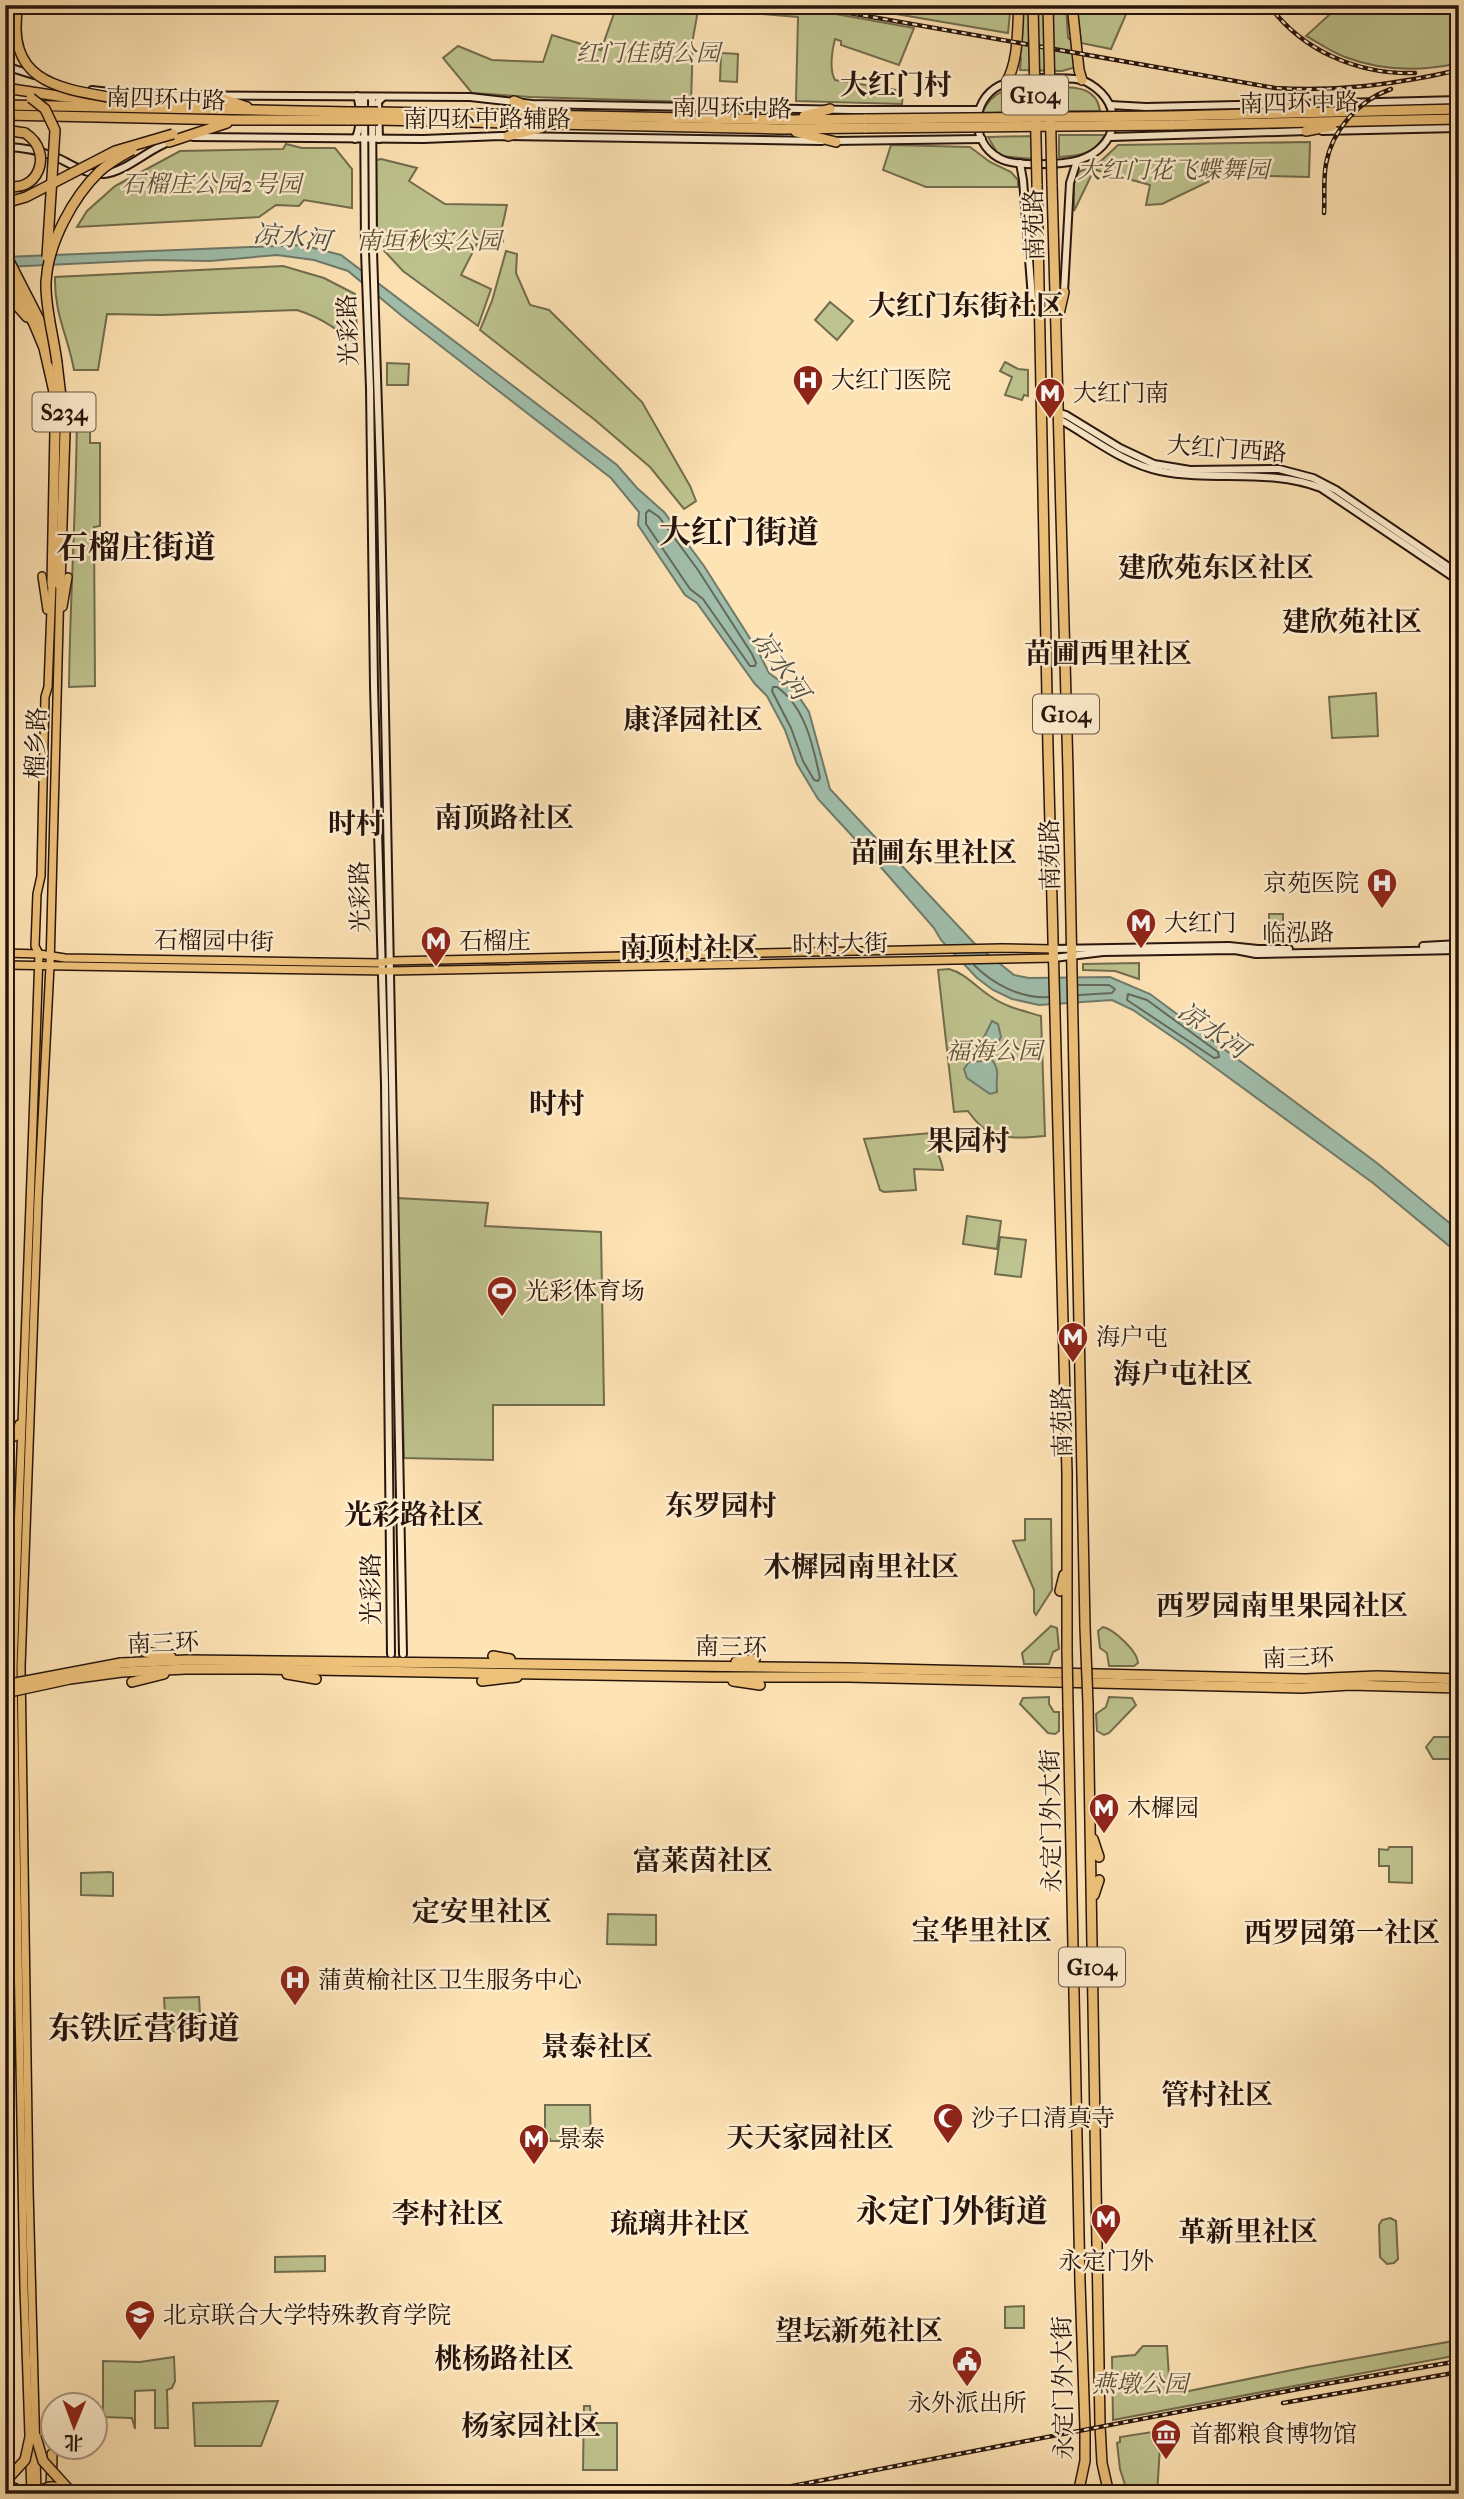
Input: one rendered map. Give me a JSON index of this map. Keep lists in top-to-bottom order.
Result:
{
  "streets": {
    "highway": [
      "G104",
      "南四环中路",
      "南苑路",
      "S234",
      "榴乡路",
      "南三环",
      "永定门外大街"
    ],
    "main road": [
      "南四环中路辅路",
      "光彩路",
      "大红门西路",
      "临泓路",
      "石榴园中街",
      "时村大街"
    ]
  },
  "crossings": [
    ["南四环中路辅路", "光彩路"],
    ["南苑路", "大红门西路"],
    ["南苑路", "临泓路"],
    ["南苑路", "时村大街"],
    ["南苑路", "永定门外大街"],
    ["光彩路", "石榴园中街"],
    ["光彩路", "时村大街"],
    ["榴乡路", "石榴园中街"],
    ["临泓路", "时村大街"],
    ["石榴园中街", "时村大街"]
  ],
  "districts": [
    "大红门村",
    "大红门东街社区",
    "大红门街道",
    "石榴庄街道",
    "建欣苑东区社区",
    "建欣苑社区",
    "苗圃西里社区",
    "康泽园社区",
    "南顶路社区",
    "时村",
    "苗圃东里社区",
    "南顶村社区",
    "时村",
    "果园村",
    "海户屯社区",
    "东罗园村",
    "光彩路社区",
    "木樨园南里社区",
    "西罗园南里果园社区",
    "富莱茵社区",
    "定安里社区",
    "宝华里社区",
    "西罗园第一社区",
    "东铁匠营街道",
    "景泰社区",
    "管村社区",
    "天天家园社区",
    "永定门外街道",
    "李村社区",
    "琉璃井社区",
    "革新里社区",
    "望坛新苑社区",
    "桃杨路社区",
    "杨家园社区"
  ],
  "water": ["凉水河"],
  "parks": [
    "红门佳荫公园",
    "大红门花飞蝶舞园",
    "石榴庄公园2号园",
    "南垣秋实公园",
    "福海公园",
    "燕墩公园"
  ],
  "places": {
    "hospital": ["大红门医院", "京苑医院", "蒲黄榆社区卫生服务中心"],
    "metro station": [
      "大红门南",
      "大红门",
      "石榴庄",
      "海户屯",
      "木樨园",
      "景泰",
      "永定门外"
    ],
    "sports": ["光彩体育场"],
    "mosque": ["沙子口清真寺"],
    "school or university": ["北京联合大学特殊教育学院"],
    "public building": ["永外派出所"],
    "museum": ["首都粮食博物馆"]
  },
  "north": "bottom"
}
